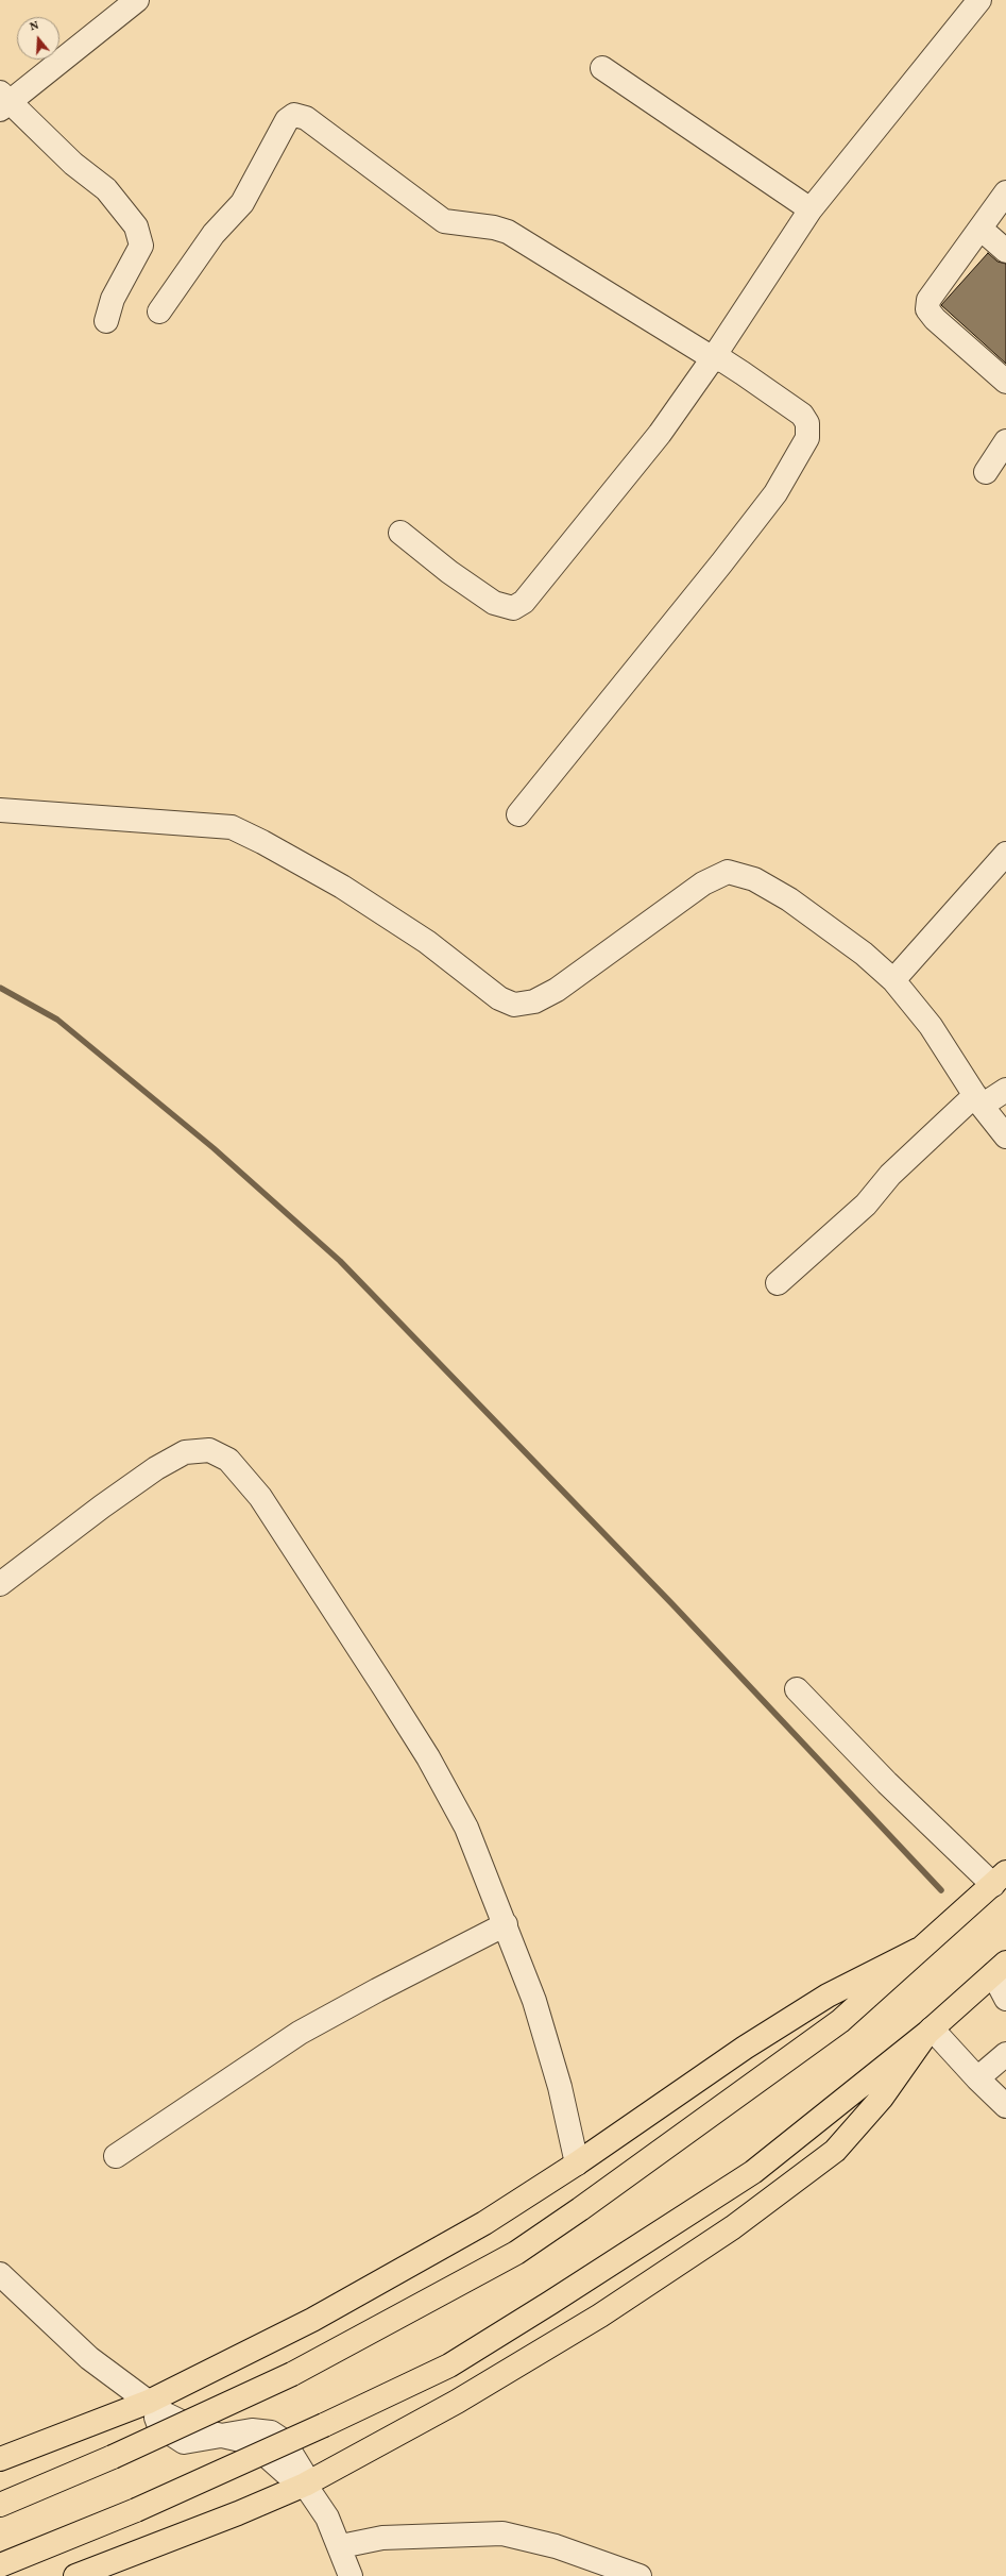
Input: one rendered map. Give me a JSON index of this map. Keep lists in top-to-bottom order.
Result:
{
  "north": "top"
}
